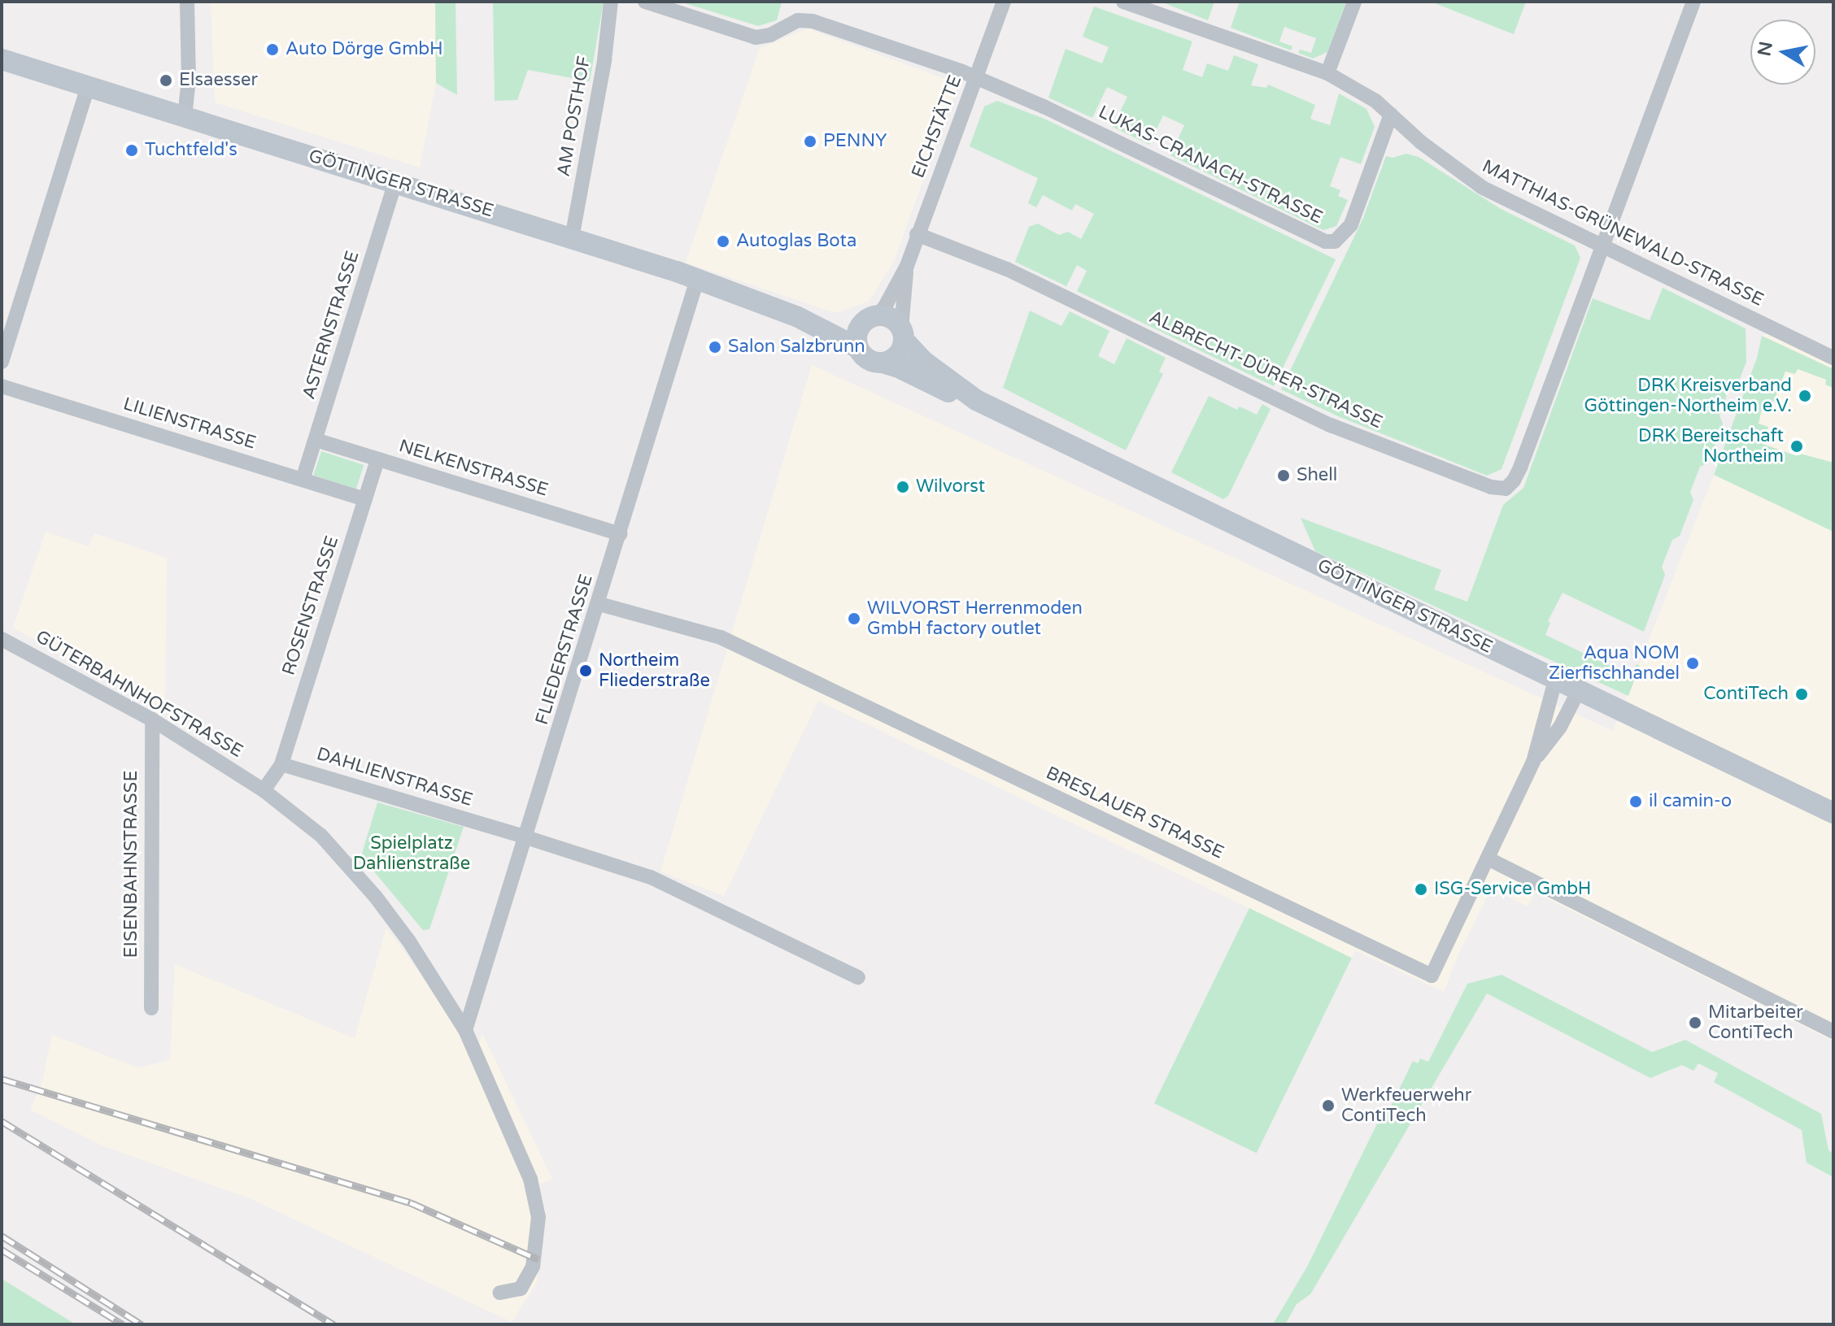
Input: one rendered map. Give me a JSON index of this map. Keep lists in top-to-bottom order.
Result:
{
  "streets": {
    "main road": ["GÖTTINGER STRASSE"],
    "street": [
      "AM POSTHOF",
      "EICHSTÄTTE",
      "LUKAS-CRANACH-STRASSE",
      "MATTHIAS-GRÜNEWALD-STRASSE",
      "ASTERNSTRASSE",
      "ALBRECHT-DÜRER-STRASSE",
      "LILIENSTRASSE",
      "NELKENSTRASSE",
      "ROSENSTRASSE",
      "FLIEDERSTRASSE",
      "GÜTERBAHNHOFSTRASSE",
      "DAHLIENSTRASSE",
      "BRESLAUER STRASSE",
      "EISENBAHNSTRASSE"
    ]
  },
  "crossings": [
    ["AM POSTHOF", "GÖTTINGER STRASSE"],
    ["EICHSTÄTTE", "LUKAS-CRANACH-STRASSE"],
    ["EICHSTÄTTE", "GÖTTINGER STRASSE"],
    ["EICHSTÄTTE", "ALBRECHT-DÜRER-STRASSE"],
    ["LUKAS-CRANACH-STRASSE", "MATTHIAS-GRÜNEWALD-STRASSE"],
    ["GÖTTINGER STRASSE", "ASTERNSTRASSE"],
    ["GÖTTINGER STRASSE", "FLIEDERSTRASSE"],
    ["GÖTTINGER STRASSE", "BRESLAUER STRASSE"],
    ["MATTHIAS-GRÜNEWALD-STRASSE", "ALBRECHT-DÜRER-STRASSE"],
    ["ASTERNSTRASSE", "LILIENSTRASSE"],
    ["ASTERNSTRASSE", "NELKENSTRASSE"],
    ["LILIENSTRASSE", "ROSENSTRASSE"],
    ["NELKENSTRASSE", "ROSENSTRASSE"],
    ["NELKENSTRASSE", "FLIEDERSTRASSE"],
    ["ROSENSTRASSE", "DAHLIENSTRASSE"],
    ["FLIEDERSTRASSE", "GÜTERBAHNHOFSTRASSE"],
    ["FLIEDERSTRASSE", "DAHLIENSTRASSE"],
    ["FLIEDERSTRASSE", "BRESLAUER STRASSE"],
    ["GÜTERBAHNHOFSTRASSE", "EISENBAHNSTRASSE"]
  ],
  "parks": ["Spielplatz Dahlienstraße"],
  "places": [
    "Auto Dörge GmbH",
    "Elsaesser",
    "PENNY",
    "Tuchtfeld's",
    "Autoglas Bota",
    "Salon Salzbrunn",
    "DRK Kreisverband Göttingen-Northeim e.V.",
    "DRK Bereitschaft Northeim",
    "Shell",
    "Wilvorst",
    "WILVORST Herrenmoden GmbH factory outlet",
    "Aqua NOM Zierfischhandel",
    "Northeim Fliederstraße",
    "ContiTech",
    "il camin-o",
    "ISG-Service GmbH",
    "Mitarbeiter ContiTech",
    "Werkfeuerwehr ContiTech"
  ],
  "north": "left"
}
